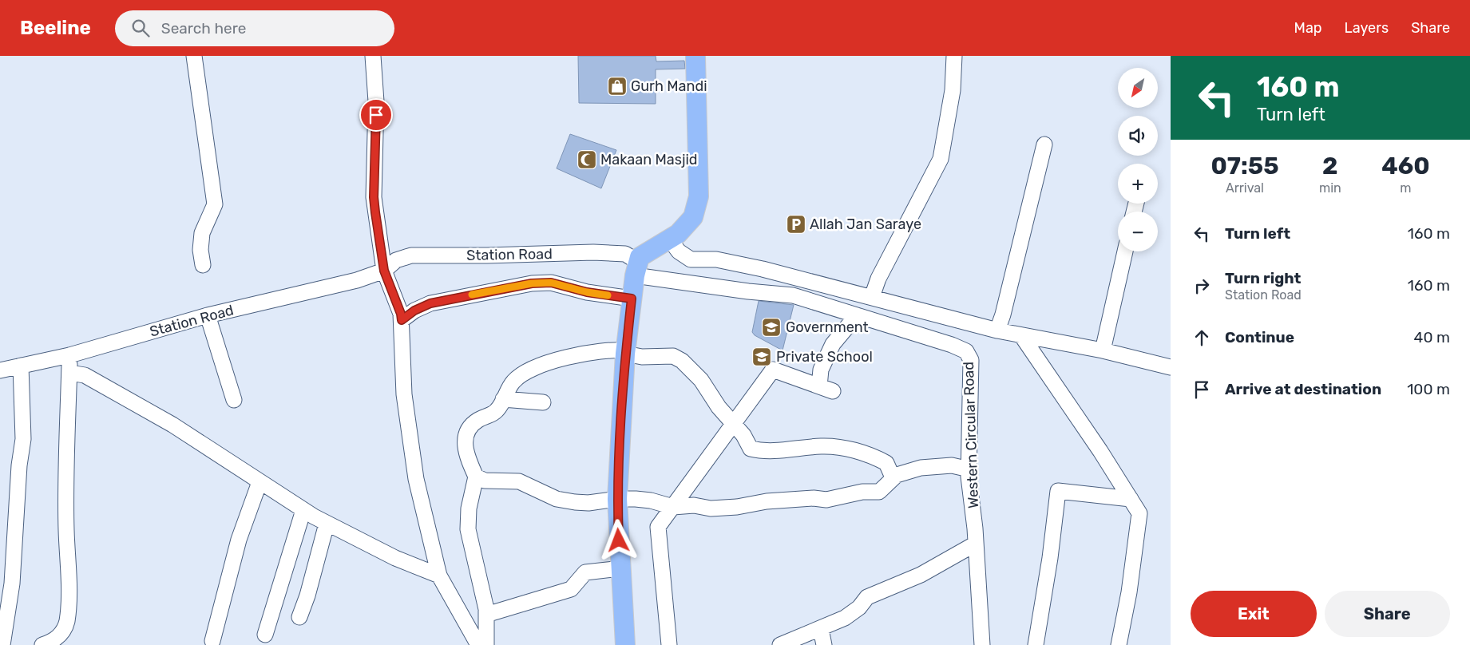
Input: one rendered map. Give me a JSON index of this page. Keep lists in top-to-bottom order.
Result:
{
  "streets": {
    "street": ["Station Road", "Western Circular Road"]
  },
  "crossings": [
    ["Station Road", "Western Circular Road"]
  ],
  "places": {
    "shop": ["Gurh Mandi"],
    "mosque": ["Makaan Masjid"],
    "parking": ["Allah Jan Saraye"],
    "school or university": ["Government", "Private School"]
  },
  "north": "bottom left",
  "page": {
    "header": "Beeline",
    "search": "Search here",
    "nav": ["Map", "Layers", "Share"],
    "turn": ["160 m", "Turn left"],
    "map_buttons": ["+", "−"],
    "eta": [
      "07:55",
      "Arrival",
      "2",
      "min",
      "460",
      "m"
    ],
    "list": [
      {
        "name": "Turn left",
        "value": "160 m"
      },
      {
        "name": "Turn right",
        "note": "Station Road",
        "value": "160 m"
      },
      {
        "name": "Continue",
        "value": "40 m"
      },
      {
        "name": "Arrive at destination",
        "value": "100 m"
      }
    ],
    "buttons": ["Exit", "Share"]
  }
}
